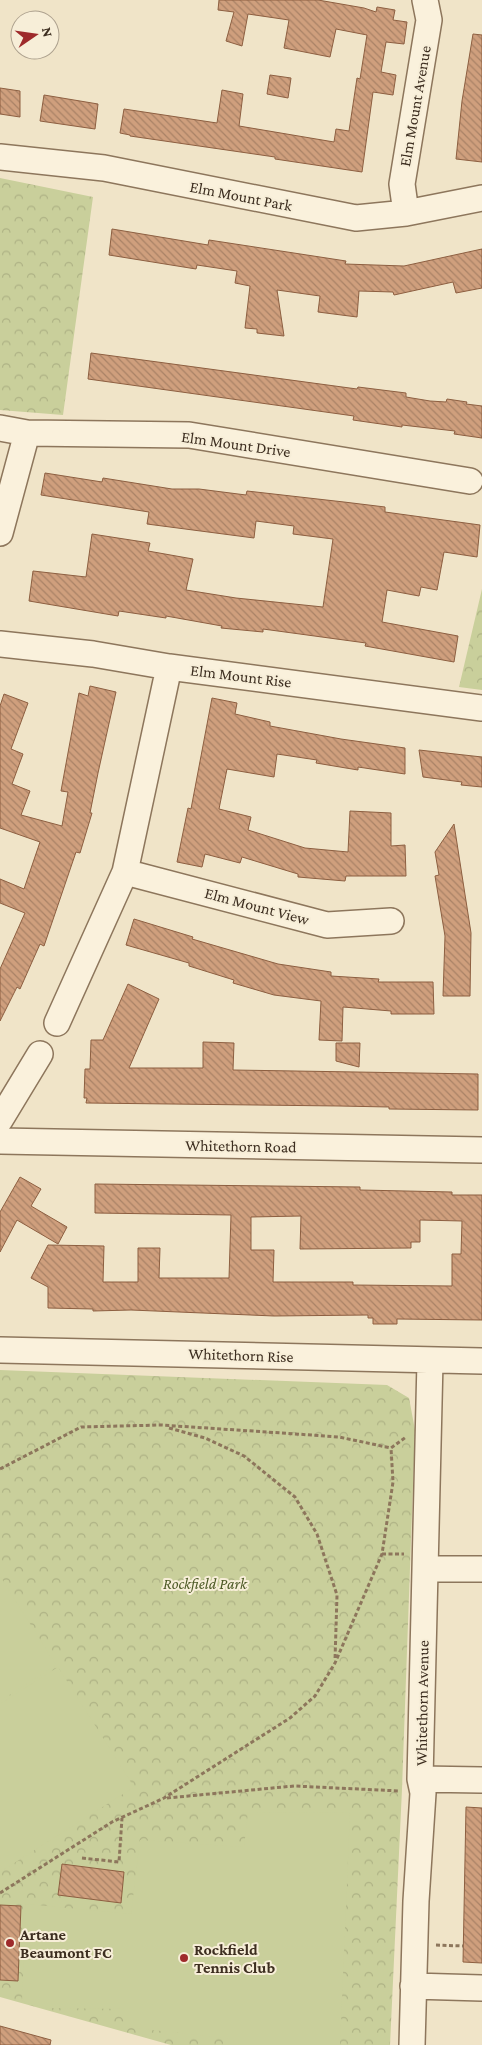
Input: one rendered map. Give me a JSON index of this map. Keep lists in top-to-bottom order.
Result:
{
  "streets": {
    "street": [
      "Elm Mount Avenue",
      "Elm Mount Park",
      "Elm Mount Drive",
      "Elm Mount Rise",
      "Elm Mount View",
      "Whitethorn Road",
      "Whitethorn Rise",
      "Whitethorn Avenue"
    ]
  },
  "crossings": [
    ["Elm Mount Avenue", "Elm Mount Park"],
    ["Whitethorn Rise", "Whitethorn Avenue"]
  ],
  "parks": ["Rockfield Park"],
  "places": ["Artane Beaumont FC", "Rockfield Tennis Club"],
  "north": "right"
}
